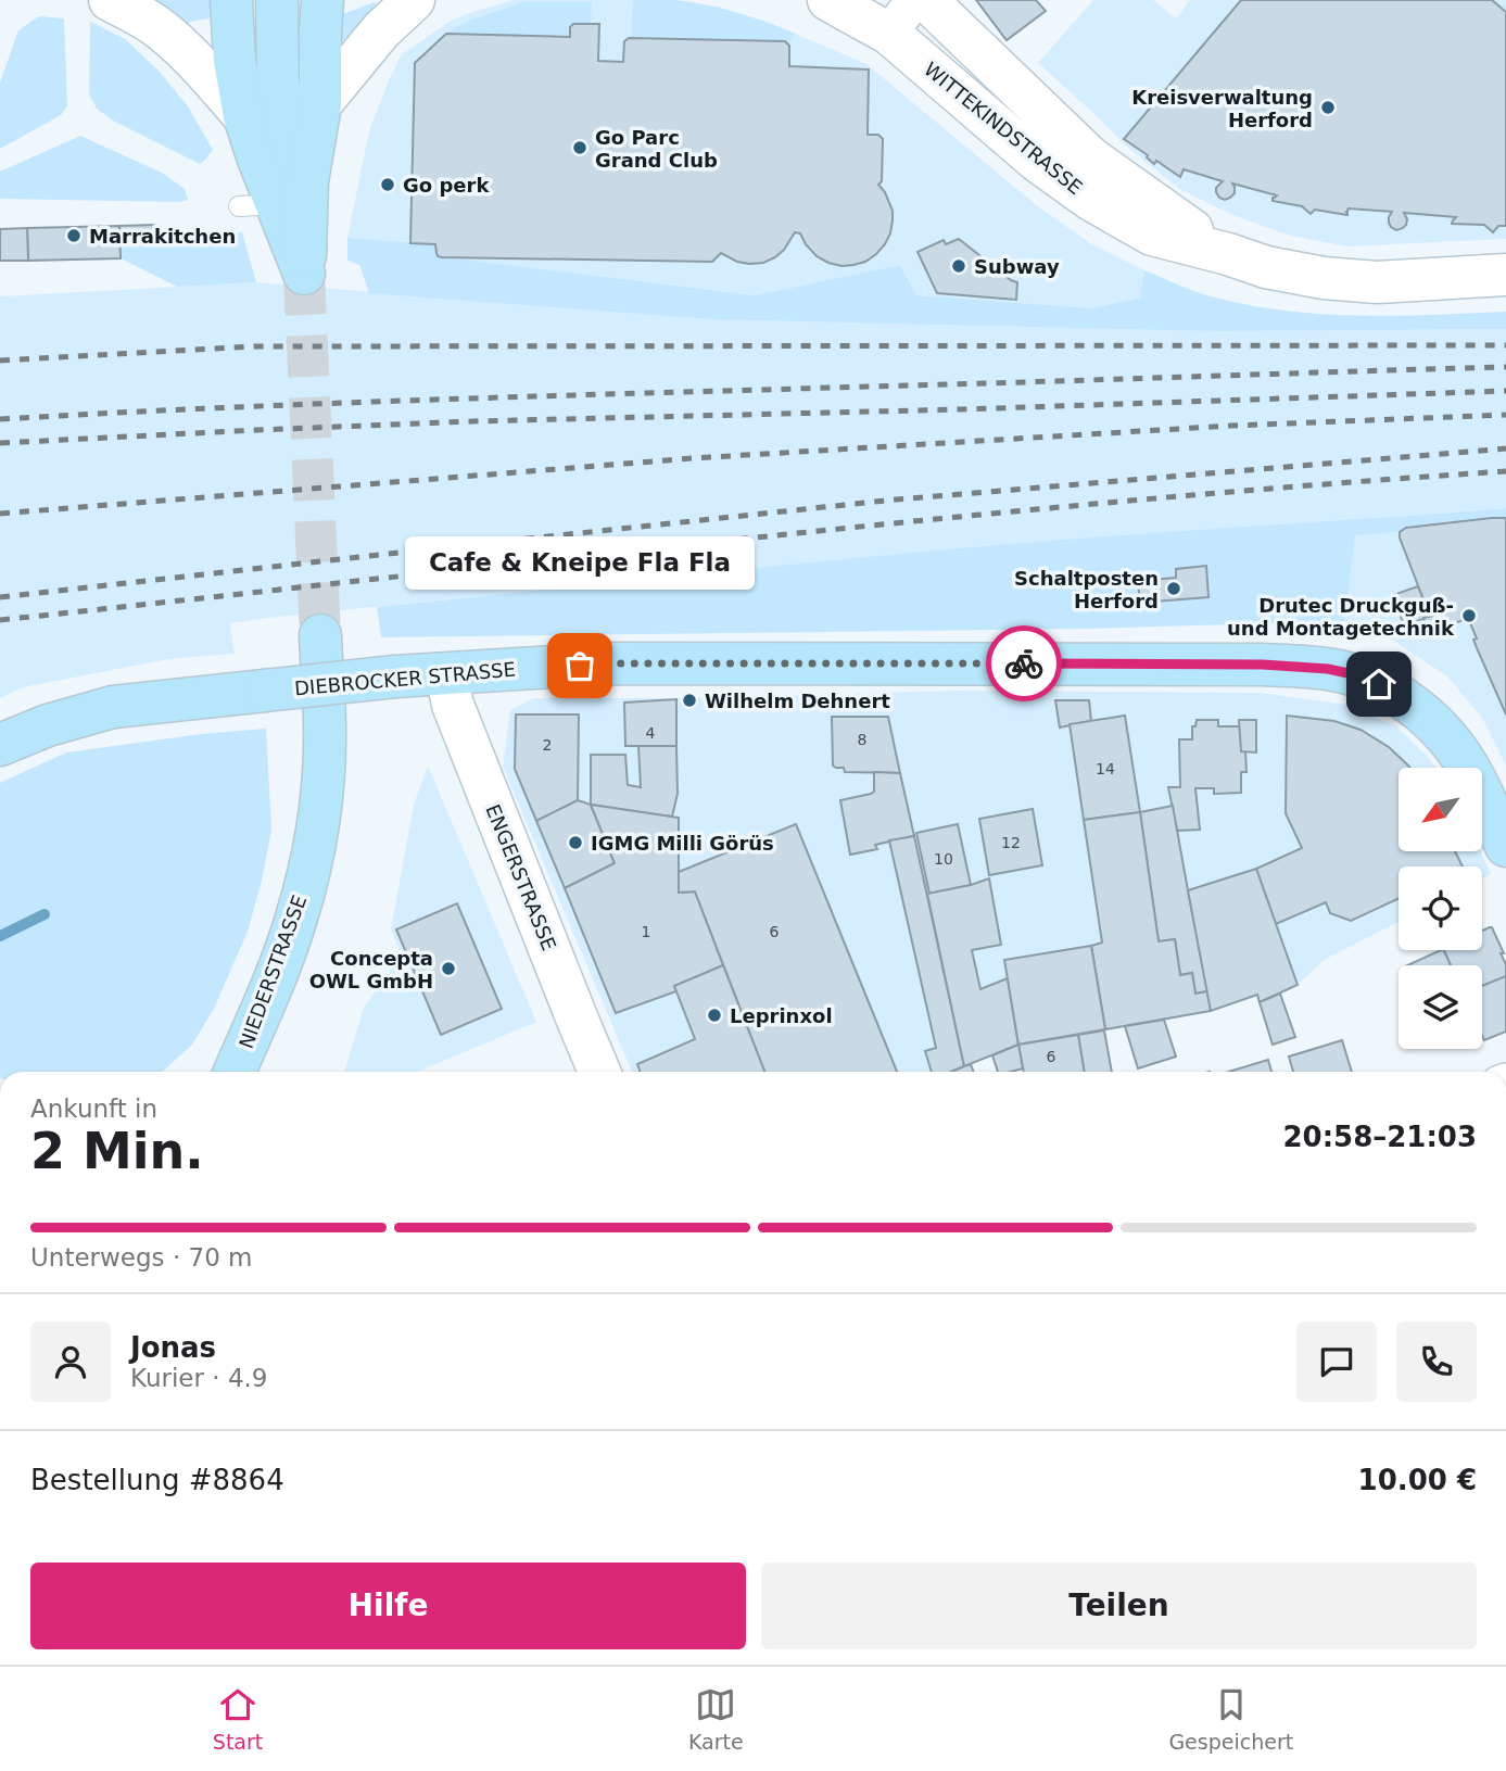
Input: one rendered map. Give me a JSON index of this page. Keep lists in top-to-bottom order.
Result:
{
  "streets": {
    "main road": ["DIEBROCKER STRASSE", "NIEDERSTRASSE"],
    "street": ["WITTEKINDSTRASSE", "ENGERSTRASSE"]
  },
  "crossings": [
    ["DIEBROCKER STRASSE", "ENGERSTRASSE"]
  ],
  "places": [
    "Kreisverwaltung Herford",
    "Go Parc Grand Club",
    "Go perk",
    "Marrakitchen",
    "Subway",
    "Schaltposten Herford",
    "Drutec Druckguß- und Montagetechnik",
    "Cafe & Kneipe Fla Fla",
    "Wilhelm Dehnert",
    "IGMG Milli Görüs",
    "Concepta OWL GmbH",
    "Leprinxol"
  ],
  "house_numbers": [
    "4",
    "8",
    "2",
    "14",
    "12",
    "10",
    "1",
    "6",
    "6"
  ],
  "north": "bottom left",
  "page": {
    "bubble": "Cafe & Kneipe Fla Fla",
    "heading": ["2 Min.", "Ankunft in", "20:58–21:03"],
    "panel": [
      "Jonas",
      "Kurier · 4.9",
      "Bestellung #8864",
      "10.00 €"
    ],
    "bar": "Unterwegs · 70 m",
    "buttons": ["Hilfe", "Teilen"],
    "tabs": ["Start", "Karte", "Gespeichert"]
  }
}
